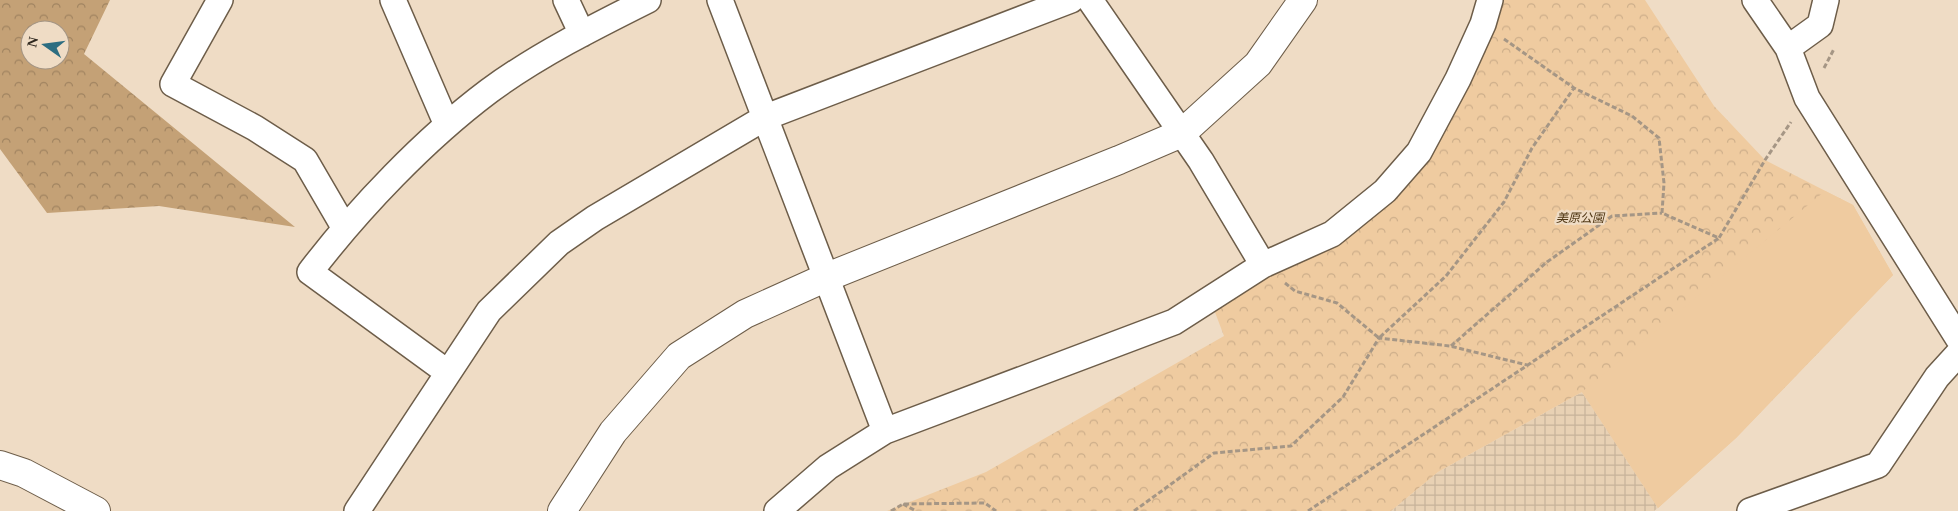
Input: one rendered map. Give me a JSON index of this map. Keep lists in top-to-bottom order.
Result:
{
  "parks": ["美原公園"],
  "north": "left"
}
